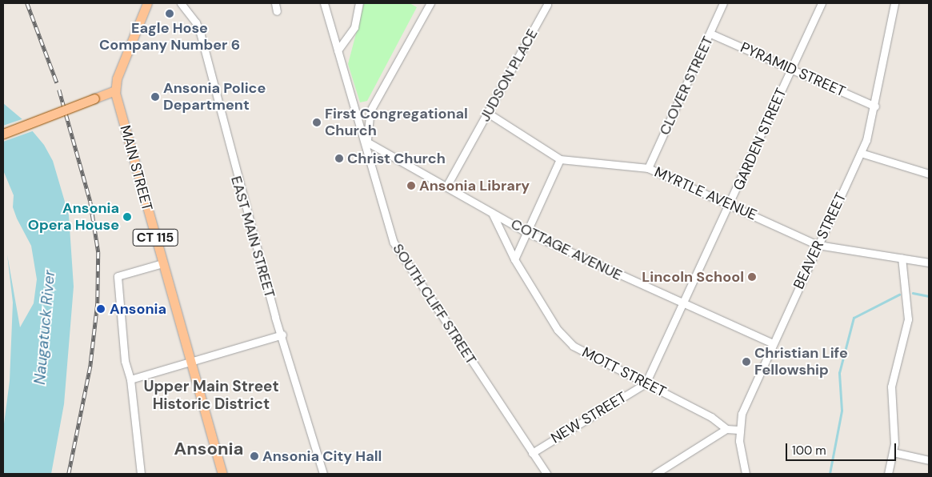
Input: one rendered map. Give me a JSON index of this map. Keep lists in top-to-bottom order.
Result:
{
  "streets": {
    "main road": ["MAIN STREET", "CT 115"],
    "street": [
      "PYRAMID STREET",
      "JUDSON PLACE",
      "CLOVER STREET",
      "GARDEN STREET",
      "MYRTLE AVENUE",
      "EAST MAIN STREET",
      "BEAVER STREET",
      "COTTAGE AVENUE",
      "SOUTH CLIFF STREET",
      "MOTT STREET",
      "NEW STREET"
    ]
  },
  "crossings": [
    ["PYRAMID STREET", "CLOVER STREET"],
    ["PYRAMID STREET", "GARDEN STREET"],
    ["PYRAMID STREET", "BEAVER STREET"],
    ["JUDSON PLACE", "MYRTLE AVENUE"],
    ["JUDSON PLACE", "COTTAGE AVENUE"],
    ["CLOVER STREET", "MYRTLE AVENUE"],
    ["GARDEN STREET", "MYRTLE AVENUE"],
    ["GARDEN STREET", "COTTAGE AVENUE"],
    ["GARDEN STREET", "MOTT STREET"],
    ["GARDEN STREET", "NEW STREET"],
    ["MYRTLE AVENUE", "BEAVER STREET"],
    ["BEAVER STREET", "COTTAGE AVENUE"],
    ["COTTAGE AVENUE", "SOUTH CLIFF STREET"],
    ["COTTAGE AVENUE", "MOTT STREET"],
    ["SOUTH CLIFF STREET", "NEW STREET"],
    ["MOTT STREET", "NEW STREET"]
  ],
  "districts": ["Upper Main Street Historic District", "Ansonia"],
  "water": ["Naugatuck River"],
  "places": [
    "Eagle Hose Company Number 6",
    "Ansonia Police Department",
    "First Congregational Church",
    "Christ Church",
    "Ansonia Library",
    "Ansonia Opera House",
    "Lincoln School",
    "Ansonia",
    "Christian Life Fellowship",
    "Ansonia City Hall"
  ],
  "scale_bar": "100 m"
}
